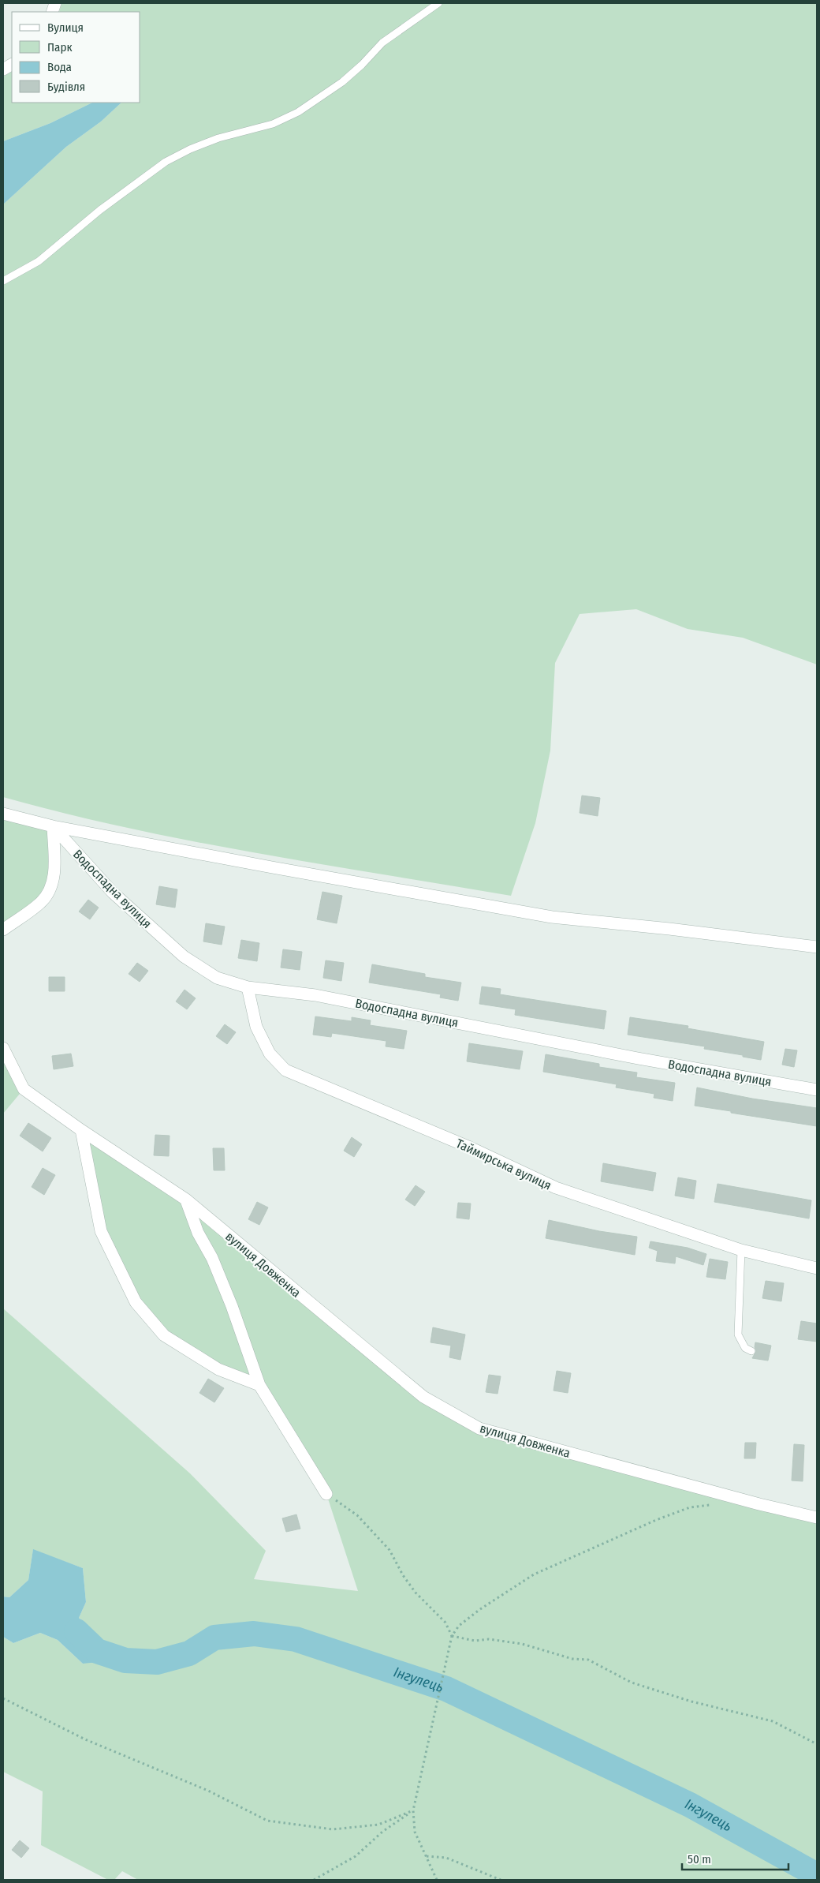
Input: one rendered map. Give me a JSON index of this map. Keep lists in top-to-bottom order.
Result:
{
  "streets": {
    "street": ["Водоспадна вулиця", "Таймирська вулиця", "вулиця Довженка"]
  },
  "crossings": [
    ["Водоспадна вулиця", "Таймирська вулиця"]
  ],
  "water": ["Інгулець"],
  "legend": [
    "Вулиця",
    "Парк",
    "Вода",
    "Будівля"
  ],
  "scale_bar": "50 m"
}
